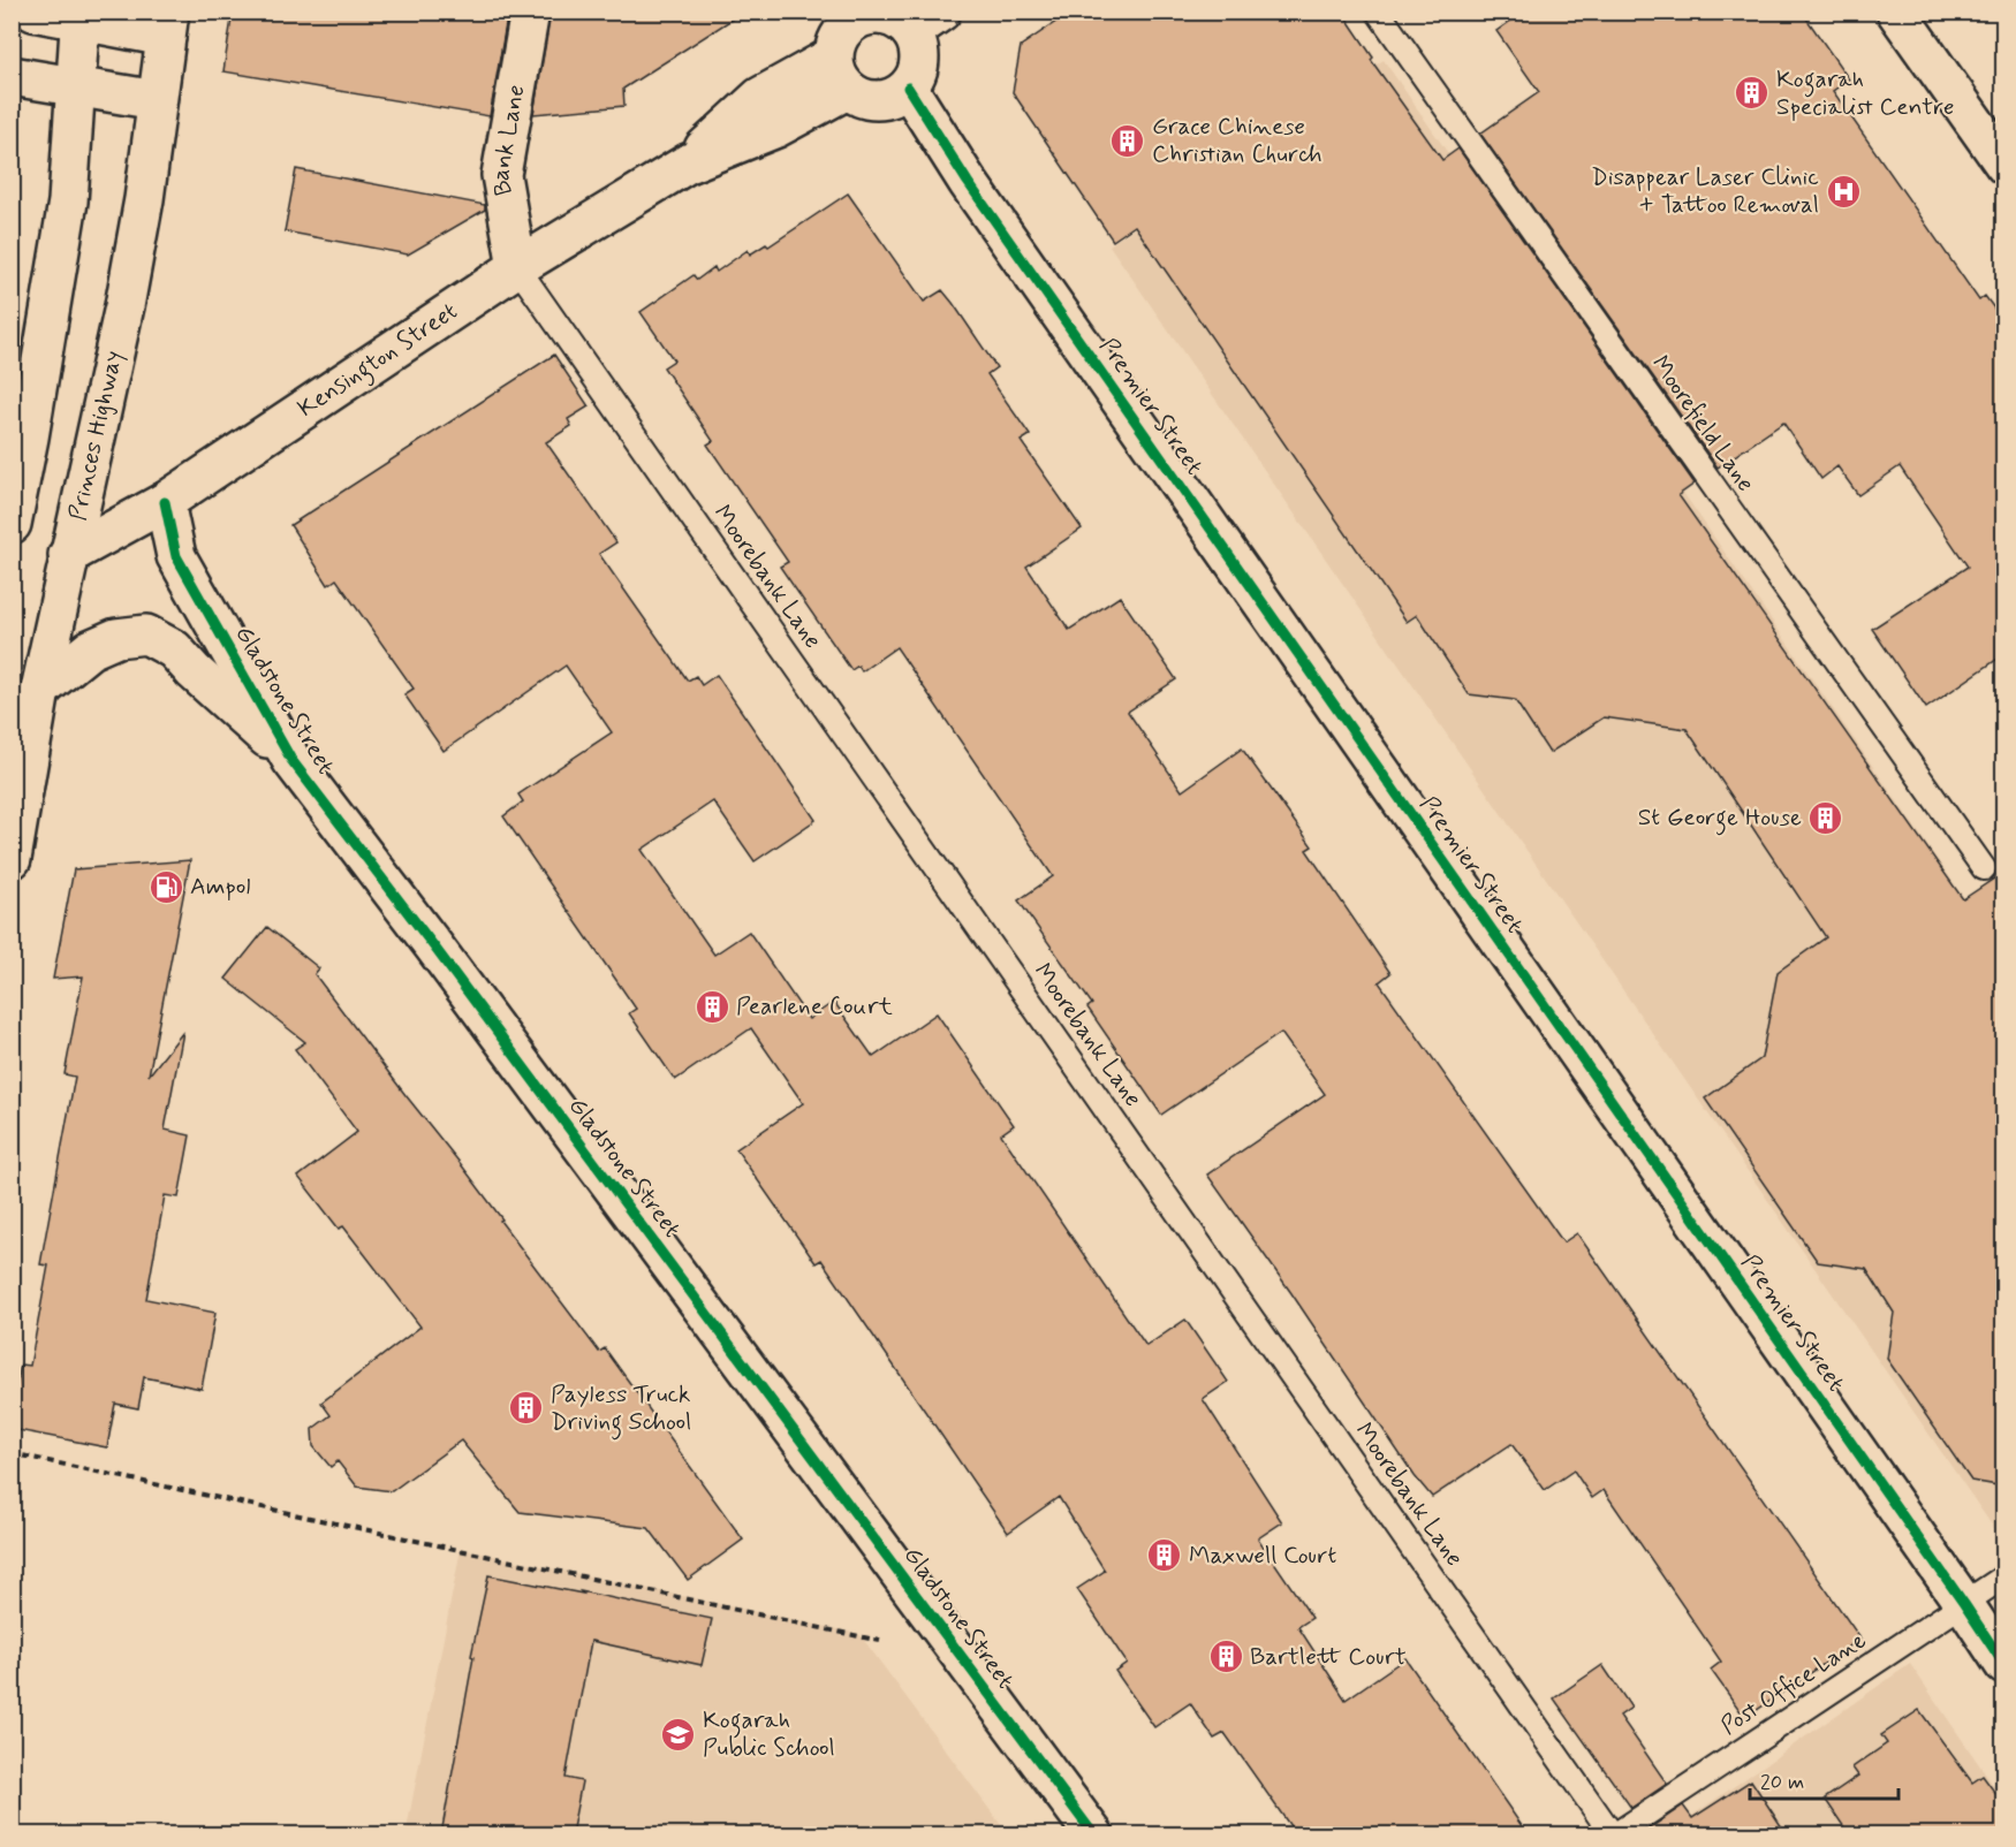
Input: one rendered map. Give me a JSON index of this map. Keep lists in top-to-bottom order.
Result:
{
  "streets": {
    "main road": [
      "Bank Lane",
      "Kensington Street",
      "Premier Street",
      "Princes Highway",
      "Gladstone Street"
    ],
    "lane": ["Moorefield Lane", "Moorebank Lane", "Post Office Lane"]
  },
  "crossings": [
    ["Bank Lane", "Kensington Street"],
    ["Bank Lane", "Moorebank Lane"],
    ["Kensington Street", "Premier Street"],
    ["Kensington Street", "Princes Highway"],
    ["Kensington Street", "Moorebank Lane"],
    ["Kensington Street", "Gladstone Street"],
    ["Premier Street", "Post Office Lane"],
    ["Princes Highway", "Gladstone Street"],
    ["Moorebank Lane", "Post Office Lane"]
  ],
  "places": {
    "building": [
      "Kogarah Specialist Centre",
      "Grace Chinese Christian Church",
      "St George House",
      "Pearlene Court",
      "Payless Truck Driving School",
      "Maxwell Court",
      "Bartlett Court"
    ],
    "hospital": ["Disappear Laser Clinic + Tattoo Removal"],
    "fuel station": ["Ampol"],
    "school or university": ["Kogarah Public School"]
  },
  "scale_bar": "20 m"
}
